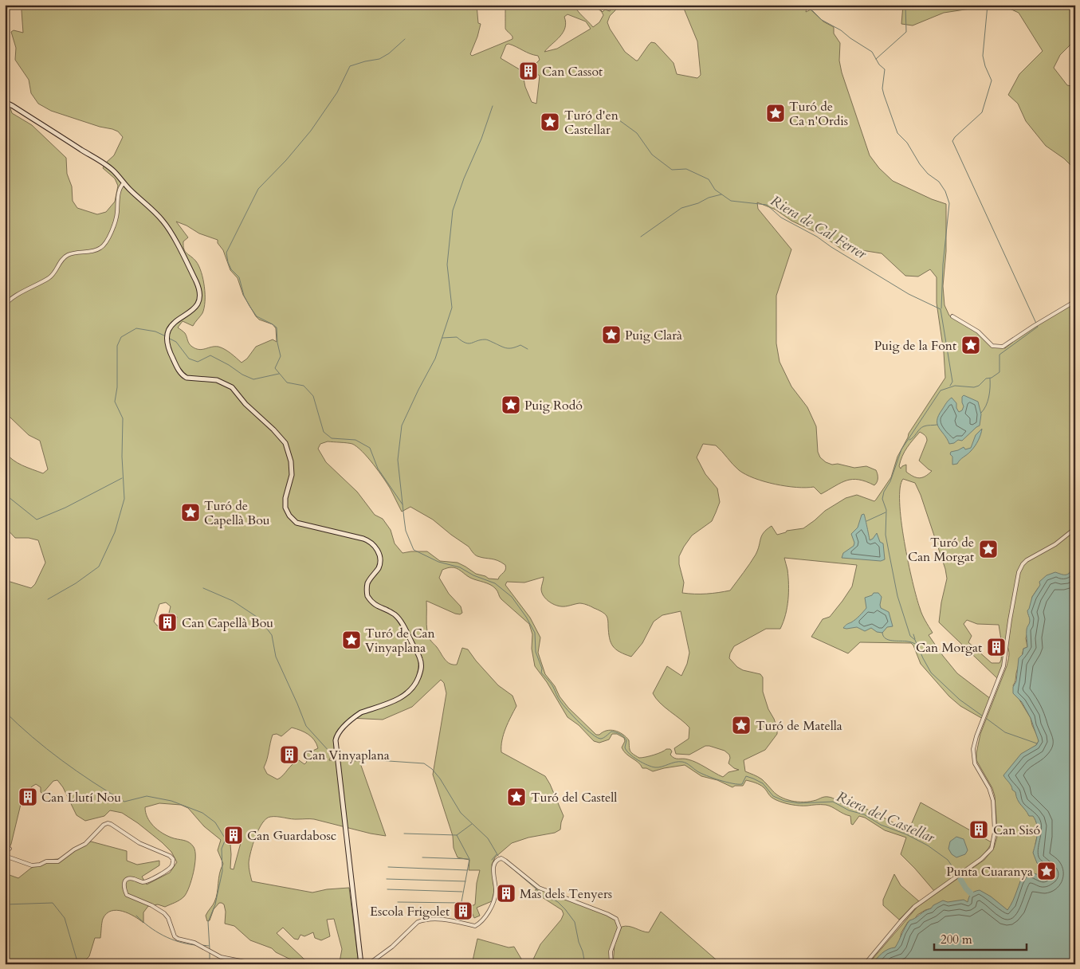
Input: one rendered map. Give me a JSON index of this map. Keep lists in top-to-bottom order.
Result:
{
  "water": ["Riera de Cal Ferrer", "Riera del Castellar"],
  "places": {
    "building": [
      "Can Cassot",
      "Can Capellà Bou",
      "Can Morgat",
      "Can Vinyaplana",
      "Can Llutí Nou",
      "Can Sisó",
      "Can Guardabosc",
      "Mas dels Tenyers",
      "Escola Frigolet"
    ],
    "place": [
      "Turó de Ca n'Ordis",
      "Turó d'en Castellar",
      "Puig Clarà",
      "Puig de la Font",
      "Puig Rodó",
      "Turó de Capellà Bou",
      "Turó de Can Morgat",
      "Turó de Can Vinyaplana",
      "Turó de Matella",
      "Turó del Castell",
      "Punta Cuaranya"
    ]
  },
  "scale_bar": "200 m"
}
